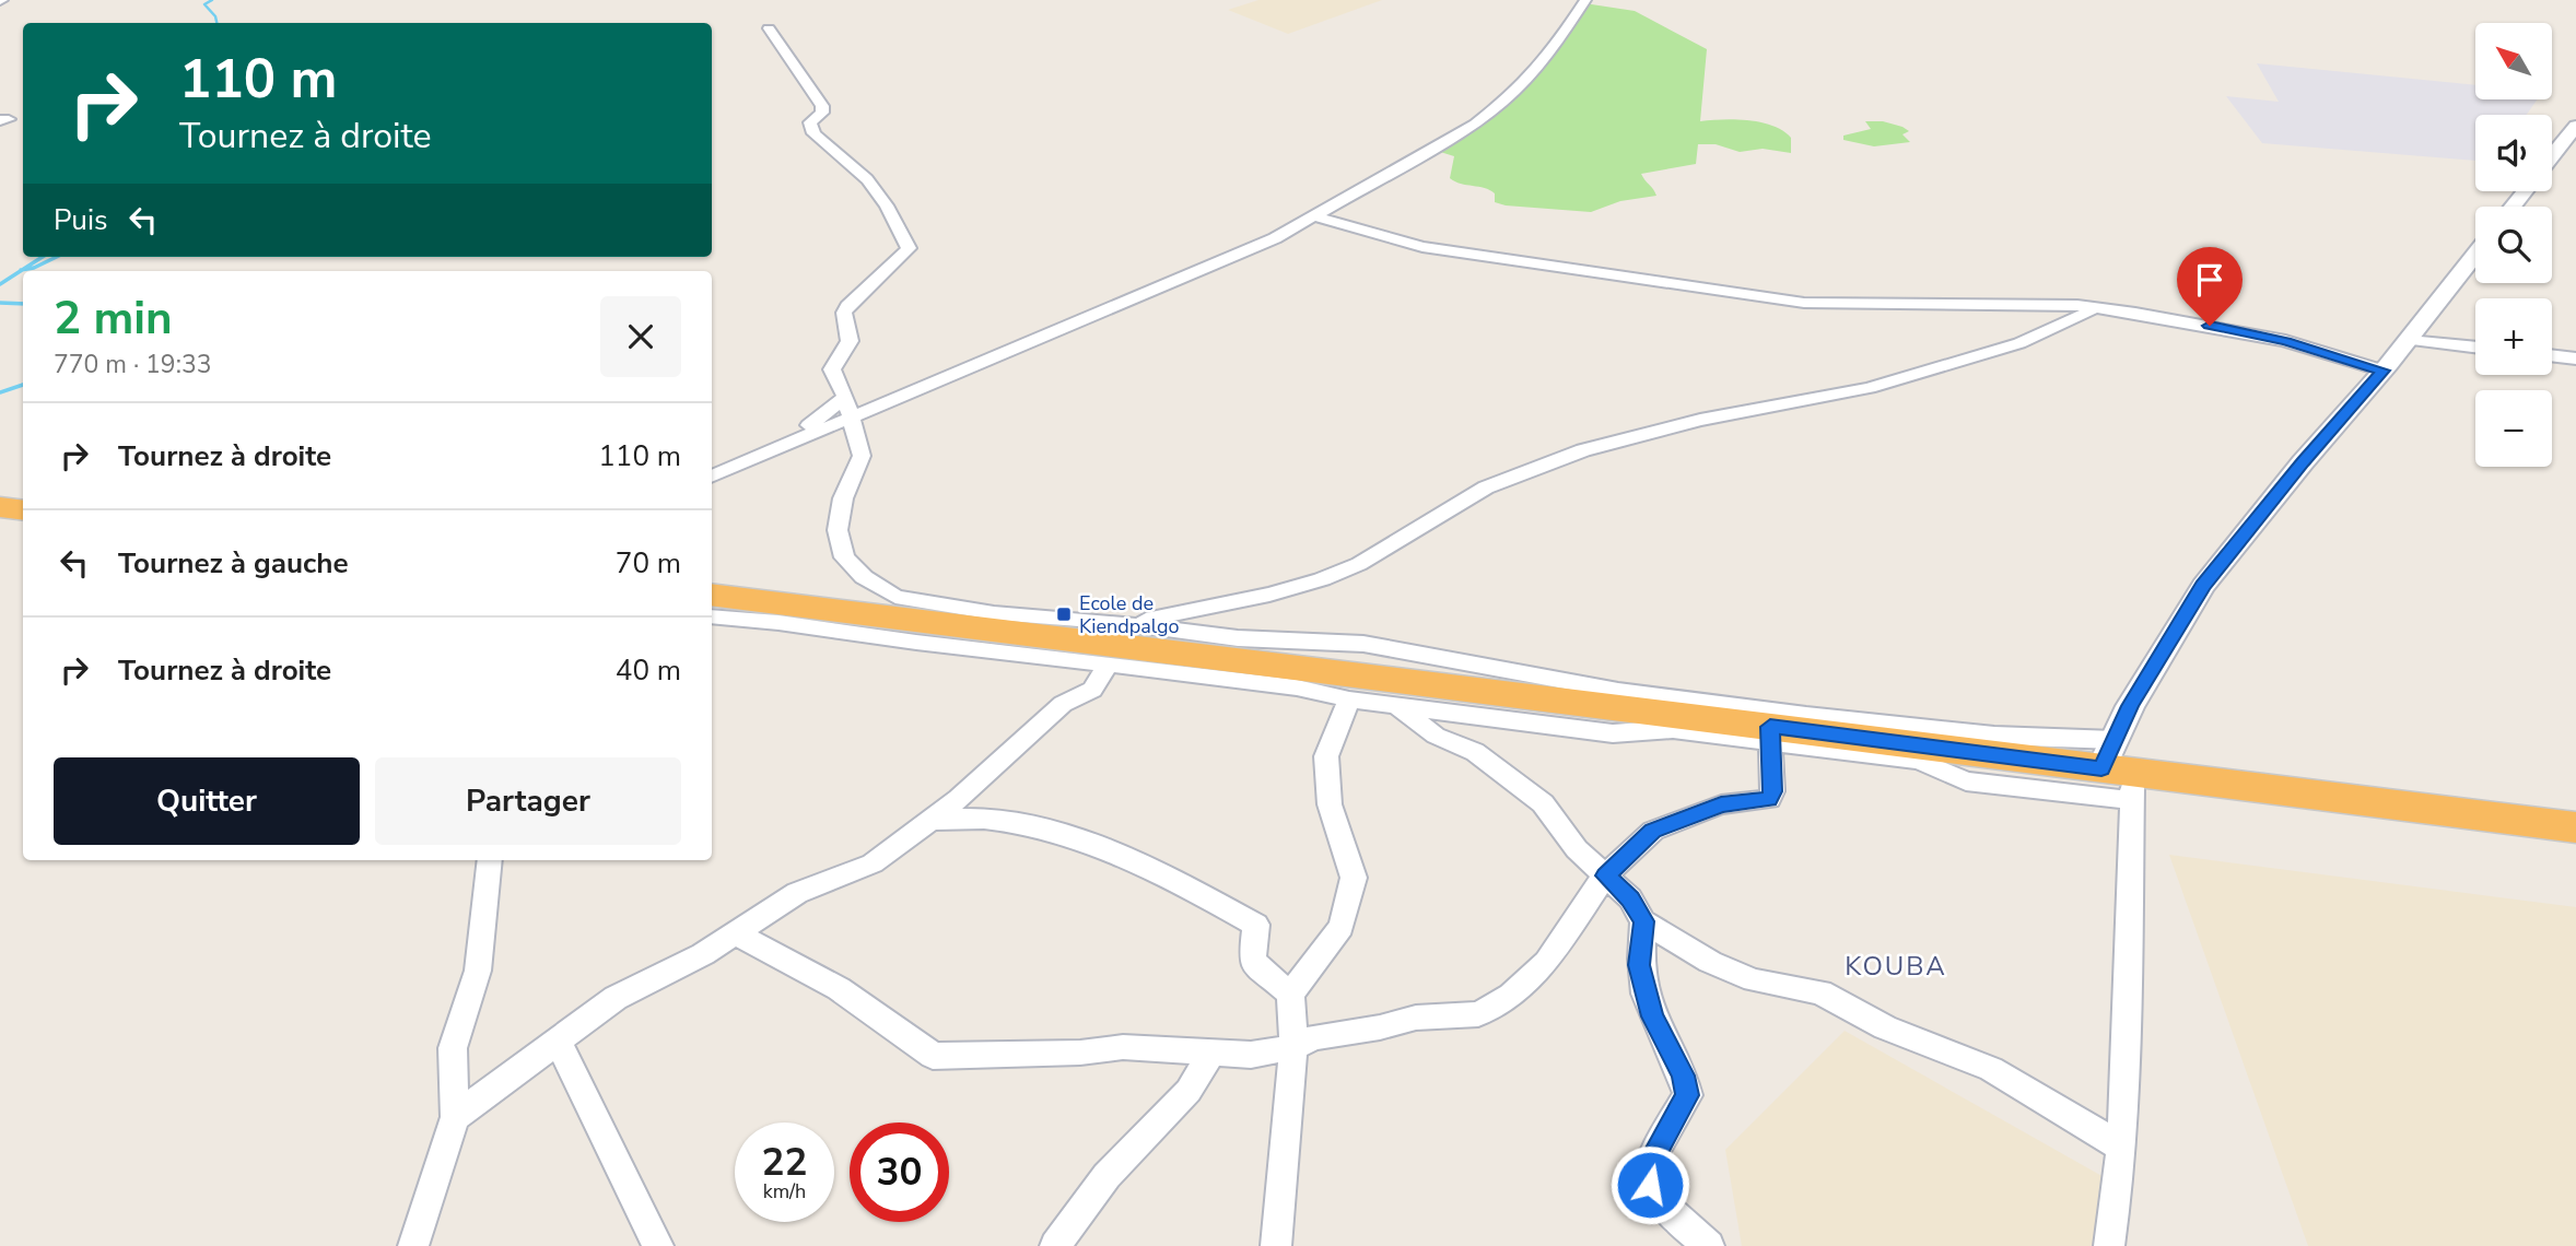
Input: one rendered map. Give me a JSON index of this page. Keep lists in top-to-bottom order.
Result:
{
  "districts": ["KOUBA"],
  "places": {
    "transit": ["Ecole de Kiendpalgo"]
  },
  "north": "top left",
  "page": {
    "map_buttons": ["+", "−"],
    "turn": ["110 m", "Tournez à droite"],
    "then": "Puis",
    "heading": ["2 min", "770 m · 19:33"],
    "list": [
      {
        "name": "Tournez à droite",
        "value": "110 m"
      },
      {
        "name": "Tournez à gauche",
        "value": "70 m"
      },
      {
        "name": "Tournez à droite",
        "value": "40 m"
      }
    ],
    "buttons": ["Quitter", "Partager"],
    "speed": "22 km/h",
    "limit": "30"
  }
}
